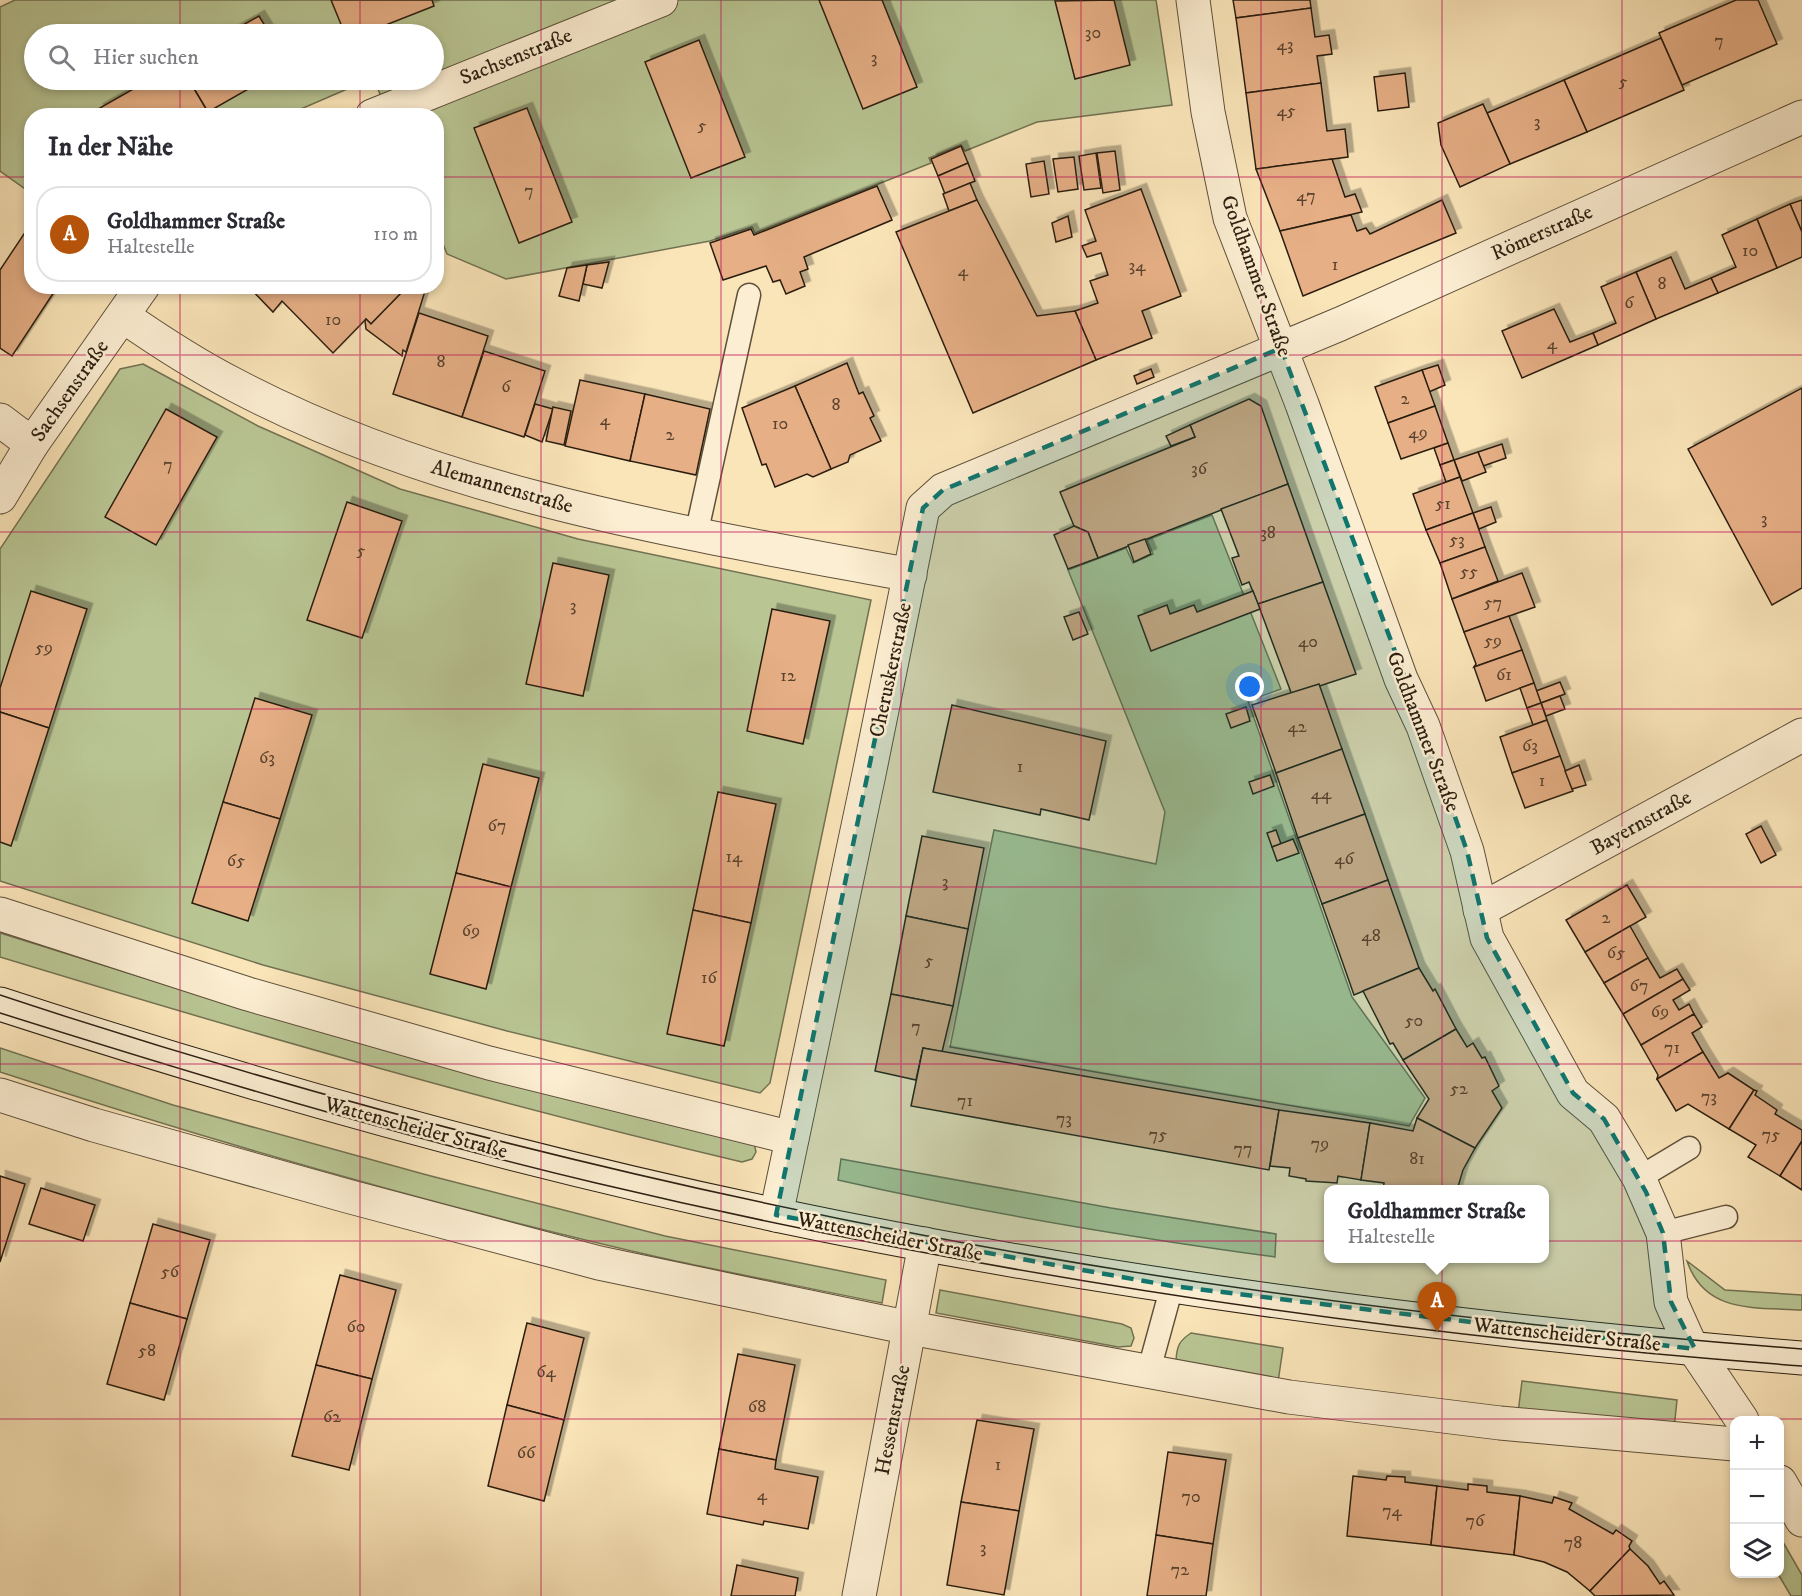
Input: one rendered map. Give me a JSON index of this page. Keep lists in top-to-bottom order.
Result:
{
  "streets": {
    "street": [
      "Sachsenstraße",
      "Römerstraße",
      "Goldhammer Straße",
      "Alemannenstraße",
      "Cheruskerstraße",
      "Bayernstraße",
      "Wattenscheider Straße",
      "Hessenstraße"
    ]
  },
  "crossings": [
    ["Sachsenstraße", "Alemannenstraße"],
    ["Römerstraße", "Goldhammer Straße"],
    ["Römerstraße", "Cheruskerstraße"],
    ["Goldhammer Straße", "Cheruskerstraße"],
    ["Goldhammer Straße", "Bayernstraße"],
    ["Goldhammer Straße", "Wattenscheider Straße"],
    ["Alemannenstraße", "Cheruskerstraße"],
    ["Cheruskerstraße", "Wattenscheider Straße"],
    ["Wattenscheider Straße", "Hessenstraße"]
  ],
  "house_numbers": [
    "30",
    "7",
    "43",
    "3",
    "5",
    "45",
    "3",
    "5",
    "7",
    "47",
    "10",
    "1",
    "34",
    "4",
    "8",
    "6",
    "10",
    "4",
    "8",
    "6",
    "2",
    "8",
    "4",
    "10",
    "49",
    "2",
    "7",
    "36",
    "51",
    "3",
    "38",
    "53",
    "5",
    "55",
    "57",
    "3",
    "59",
    "40",
    "59",
    "61",
    "12",
    "42",
    "63",
    "63",
    "1",
    "1",
    "44",
    "67",
    "14",
    "46",
    "65",
    "3",
    "2",
    "69",
    "48",
    "65",
    "5",
    "16",
    "67",
    "69",
    "50",
    "7",
    "71",
    "52",
    "73",
    "71",
    "73",
    "75",
    "75",
    "79",
    "77",
    "81",
    "56",
    "60",
    "58",
    "64",
    "68",
    "62",
    "66",
    "1",
    "4",
    "70",
    "74",
    "76",
    "78",
    "3",
    "72"
  ],
  "page": {
    "search": "Hier suchen",
    "heading": "In der Nähe",
    "list": [
      {
        "mark": "A",
        "name": "Goldhammer Straße",
        "note": "Haltestelle",
        "value": "110 m"
      }
    ],
    "popup": ["Goldhammer Straße", "Haltestelle"],
    "pins": "A",
    "map_buttons": ["+", "−"]
  }
}
